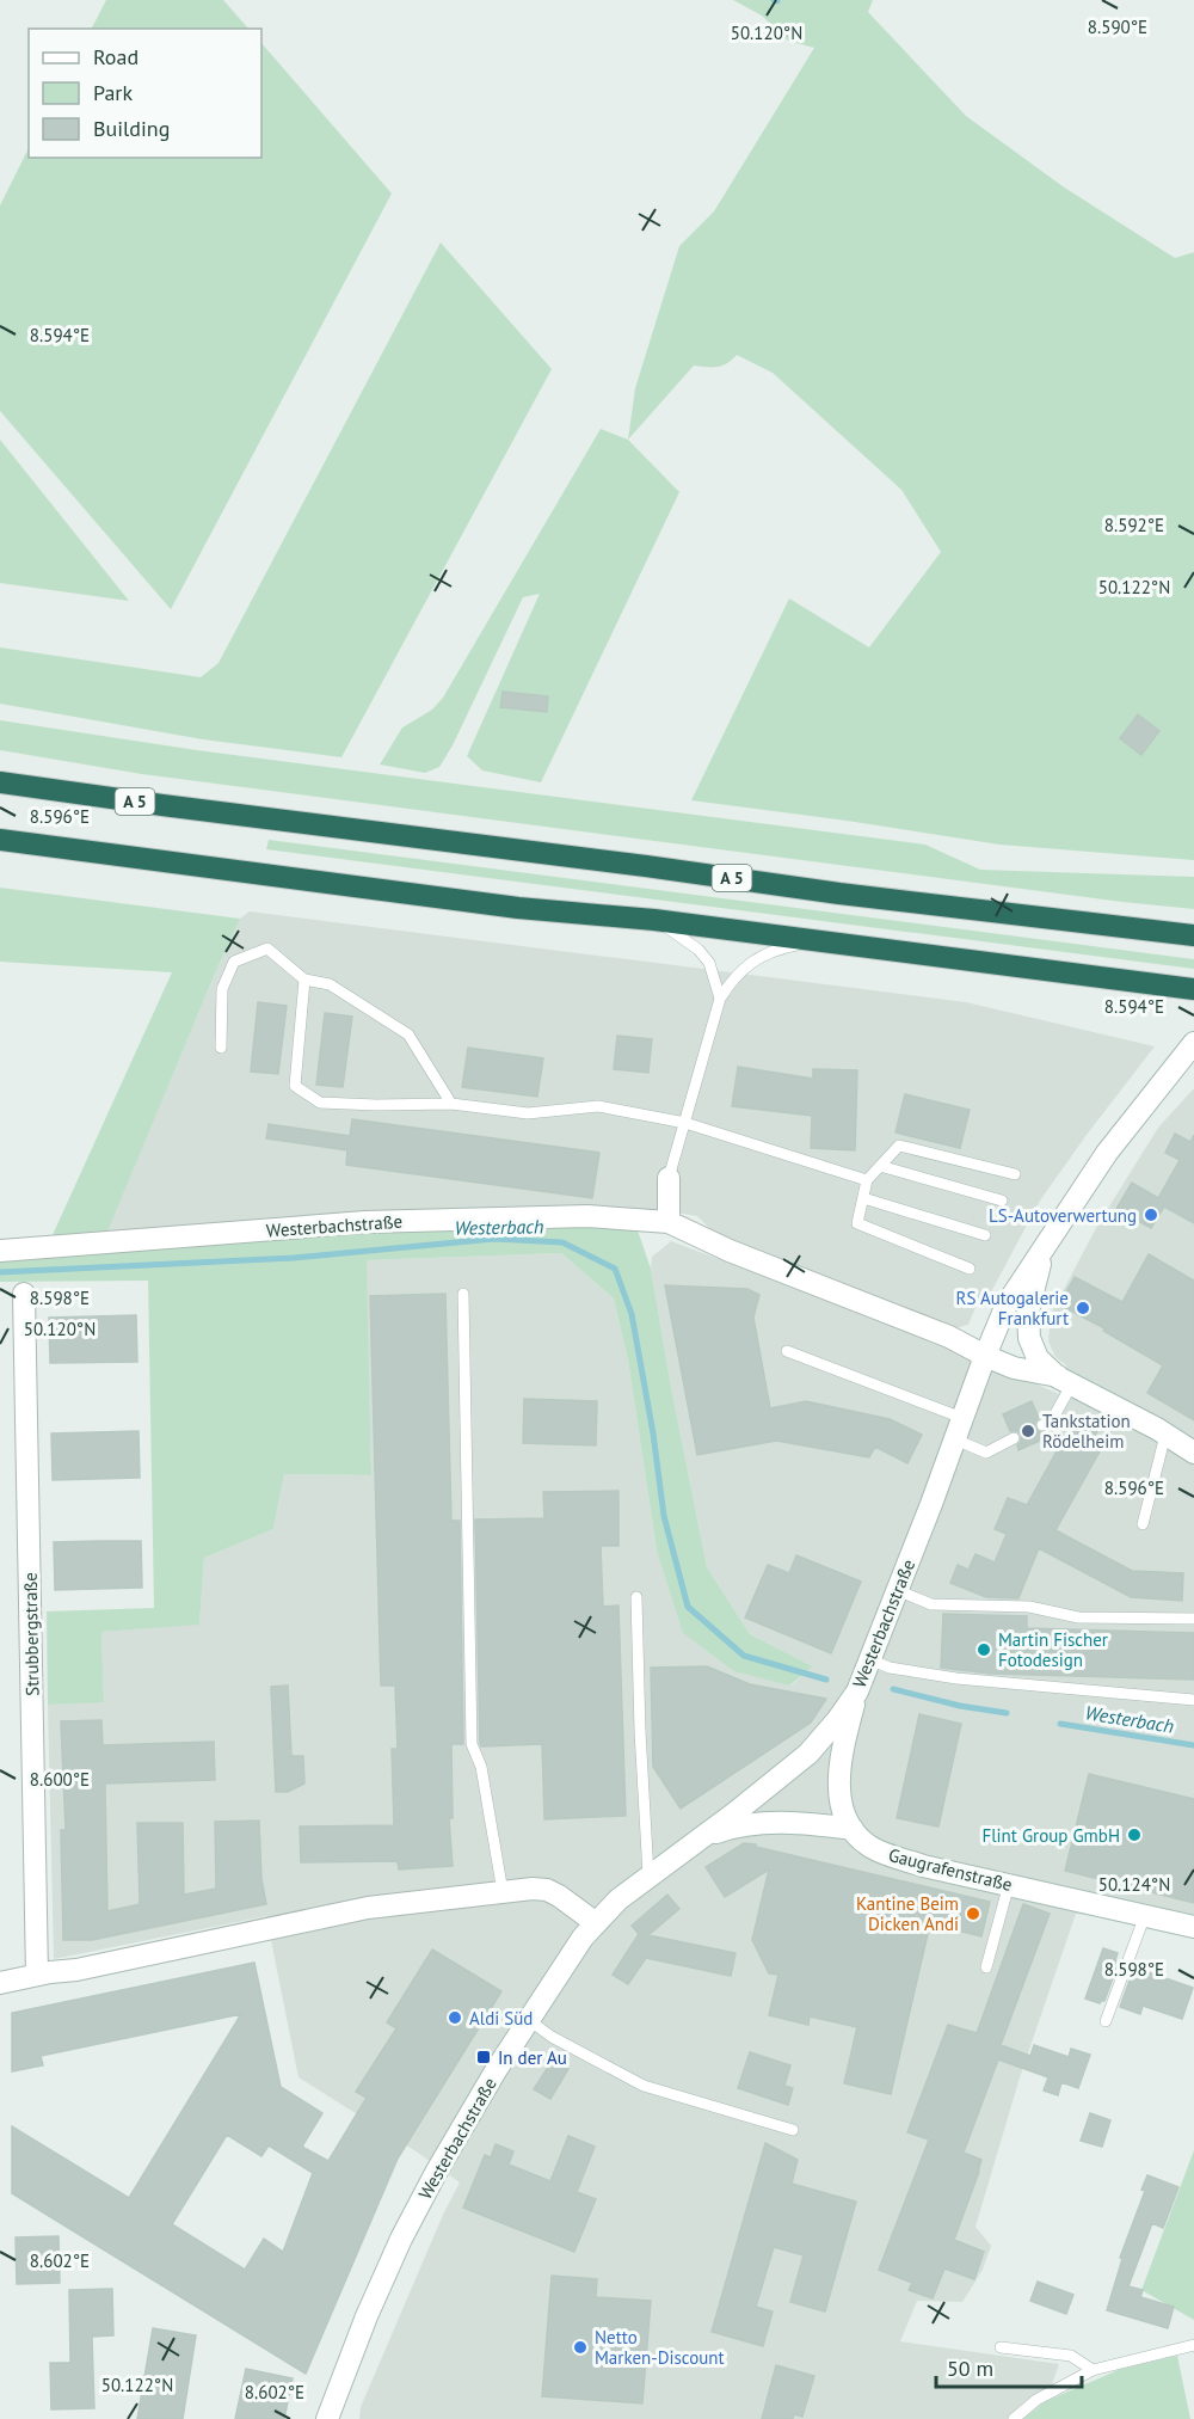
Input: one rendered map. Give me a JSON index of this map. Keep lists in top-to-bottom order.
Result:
{
  "streets": {
    "highway": ["A 5"],
    "street": ["Westerbachstraße", "Strubbergstraße", "Gaugrafenstraße"]
  },
  "crossings": [
    ["Westerbachstraße", "Gaugrafenstraße"]
  ],
  "water": ["Westerbach"],
  "places": {
    "other": [
      "LS-Autoverwertung",
      "RS Autogalerie Frankfurt",
      "Tankstation Rödelheim",
      "Martin Fischer Fotodesign",
      "Flint Group GmbH",
      "Kantine Beim Dicken Andi",
      "Aldi Süd",
      "Netto Marken-Discount"
    ],
    "transit": ["In der Au"]
  },
  "legend": ["Road", "Park", "Building"],
  "scale_bar": "50 m",
  "coordinates": [
    "8.590°E",
    "50.120°N",
    "8.594°E",
    "8.592°E",
    "50.122°N",
    "8.596°E",
    "8.598°E",
    "8.600°E",
    "50.124°N",
    "8.602°E"
  ]
}
